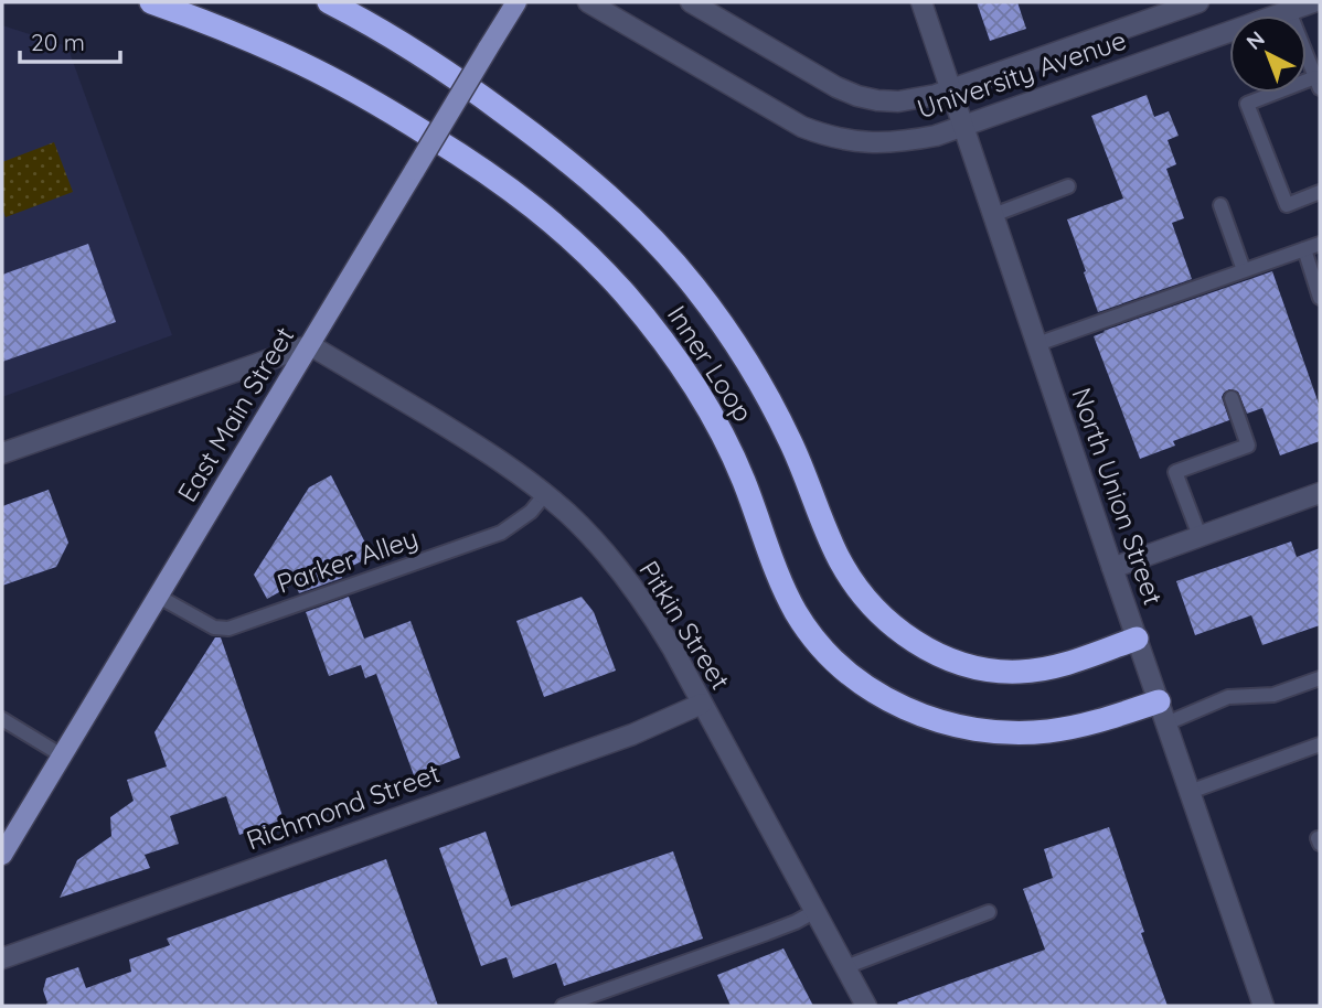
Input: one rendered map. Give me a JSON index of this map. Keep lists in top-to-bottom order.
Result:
{
  "streets": {
    "highway": ["Inner Loop"],
    "main road": [
      "University Avenue",
      "East Main Street",
      "North Union Street",
      "Pitkin Street",
      "Richmond Street"
    ],
    "lane": ["Parker Alley"]
  },
  "crossings": [
    ["University Avenue", "North Union Street"],
    ["Inner Loop", "North Union Street"],
    ["East Main Street", "Parker Alley"],
    ["East Main Street", "Pitkin Street"],
    ["Parker Alley", "Pitkin Street"],
    ["Pitkin Street", "Richmond Street"]
  ],
  "scale_bar": "20 m",
  "north": "top left"
}
